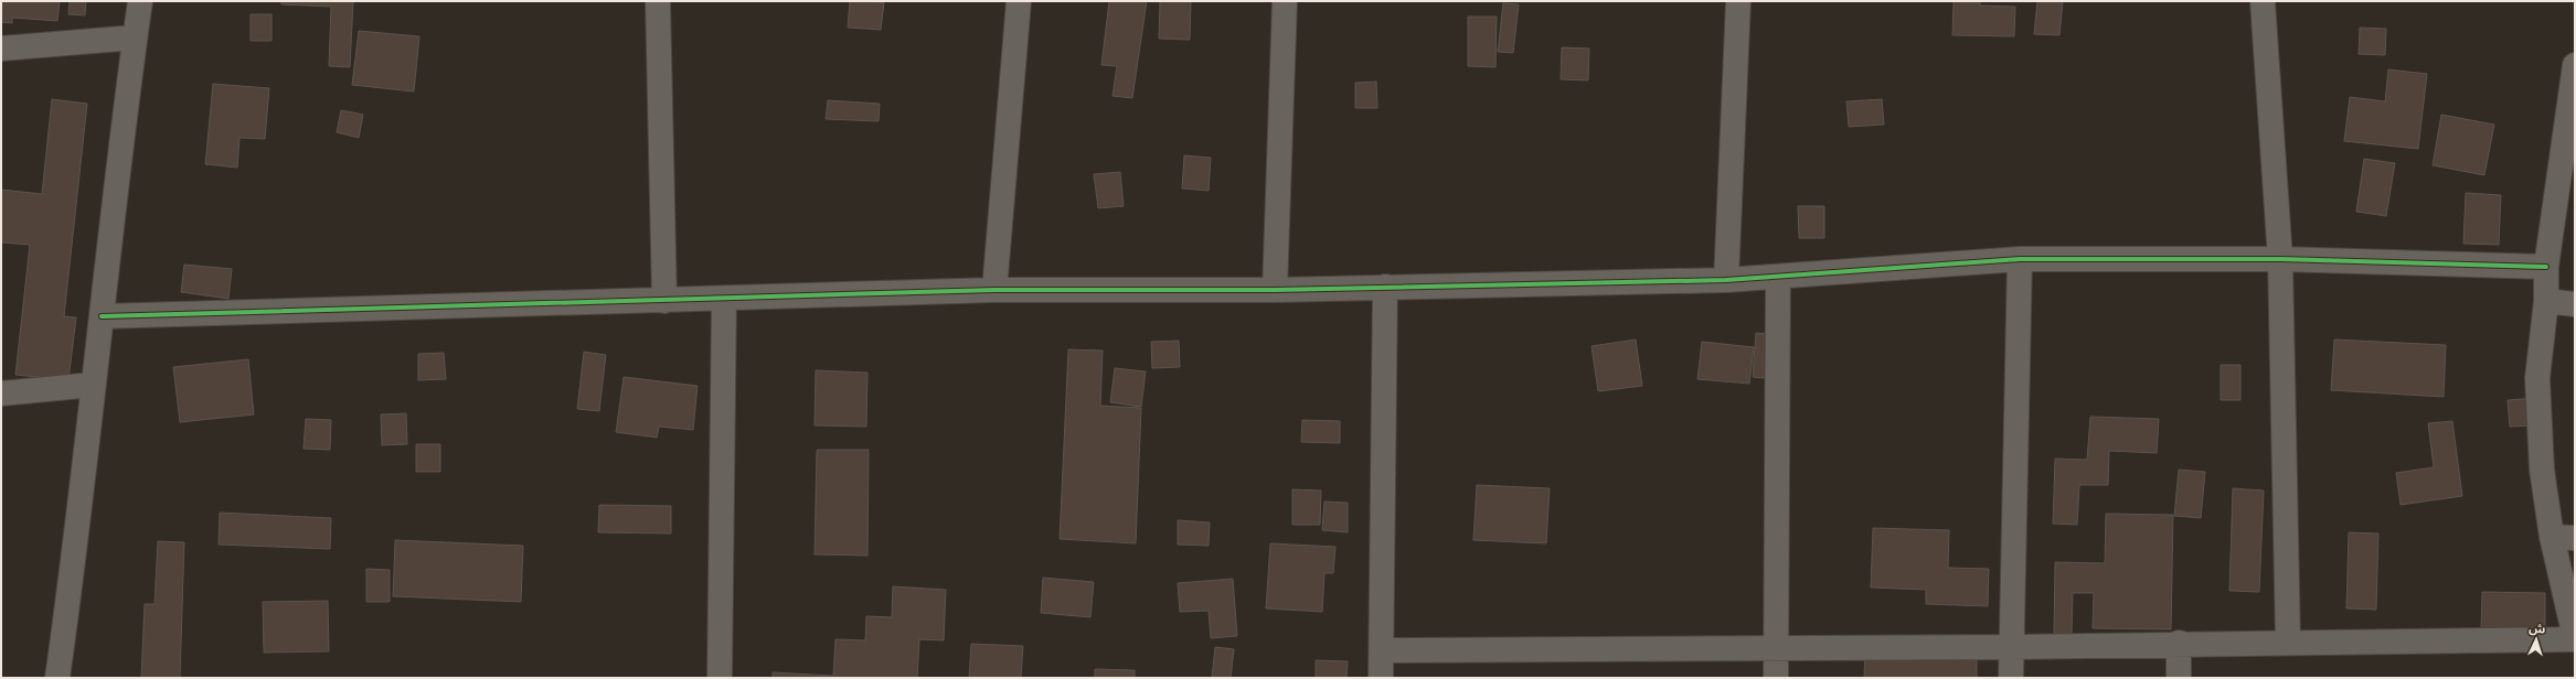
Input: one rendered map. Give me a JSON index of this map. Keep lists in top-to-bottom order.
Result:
{
  "north": "top"
}
